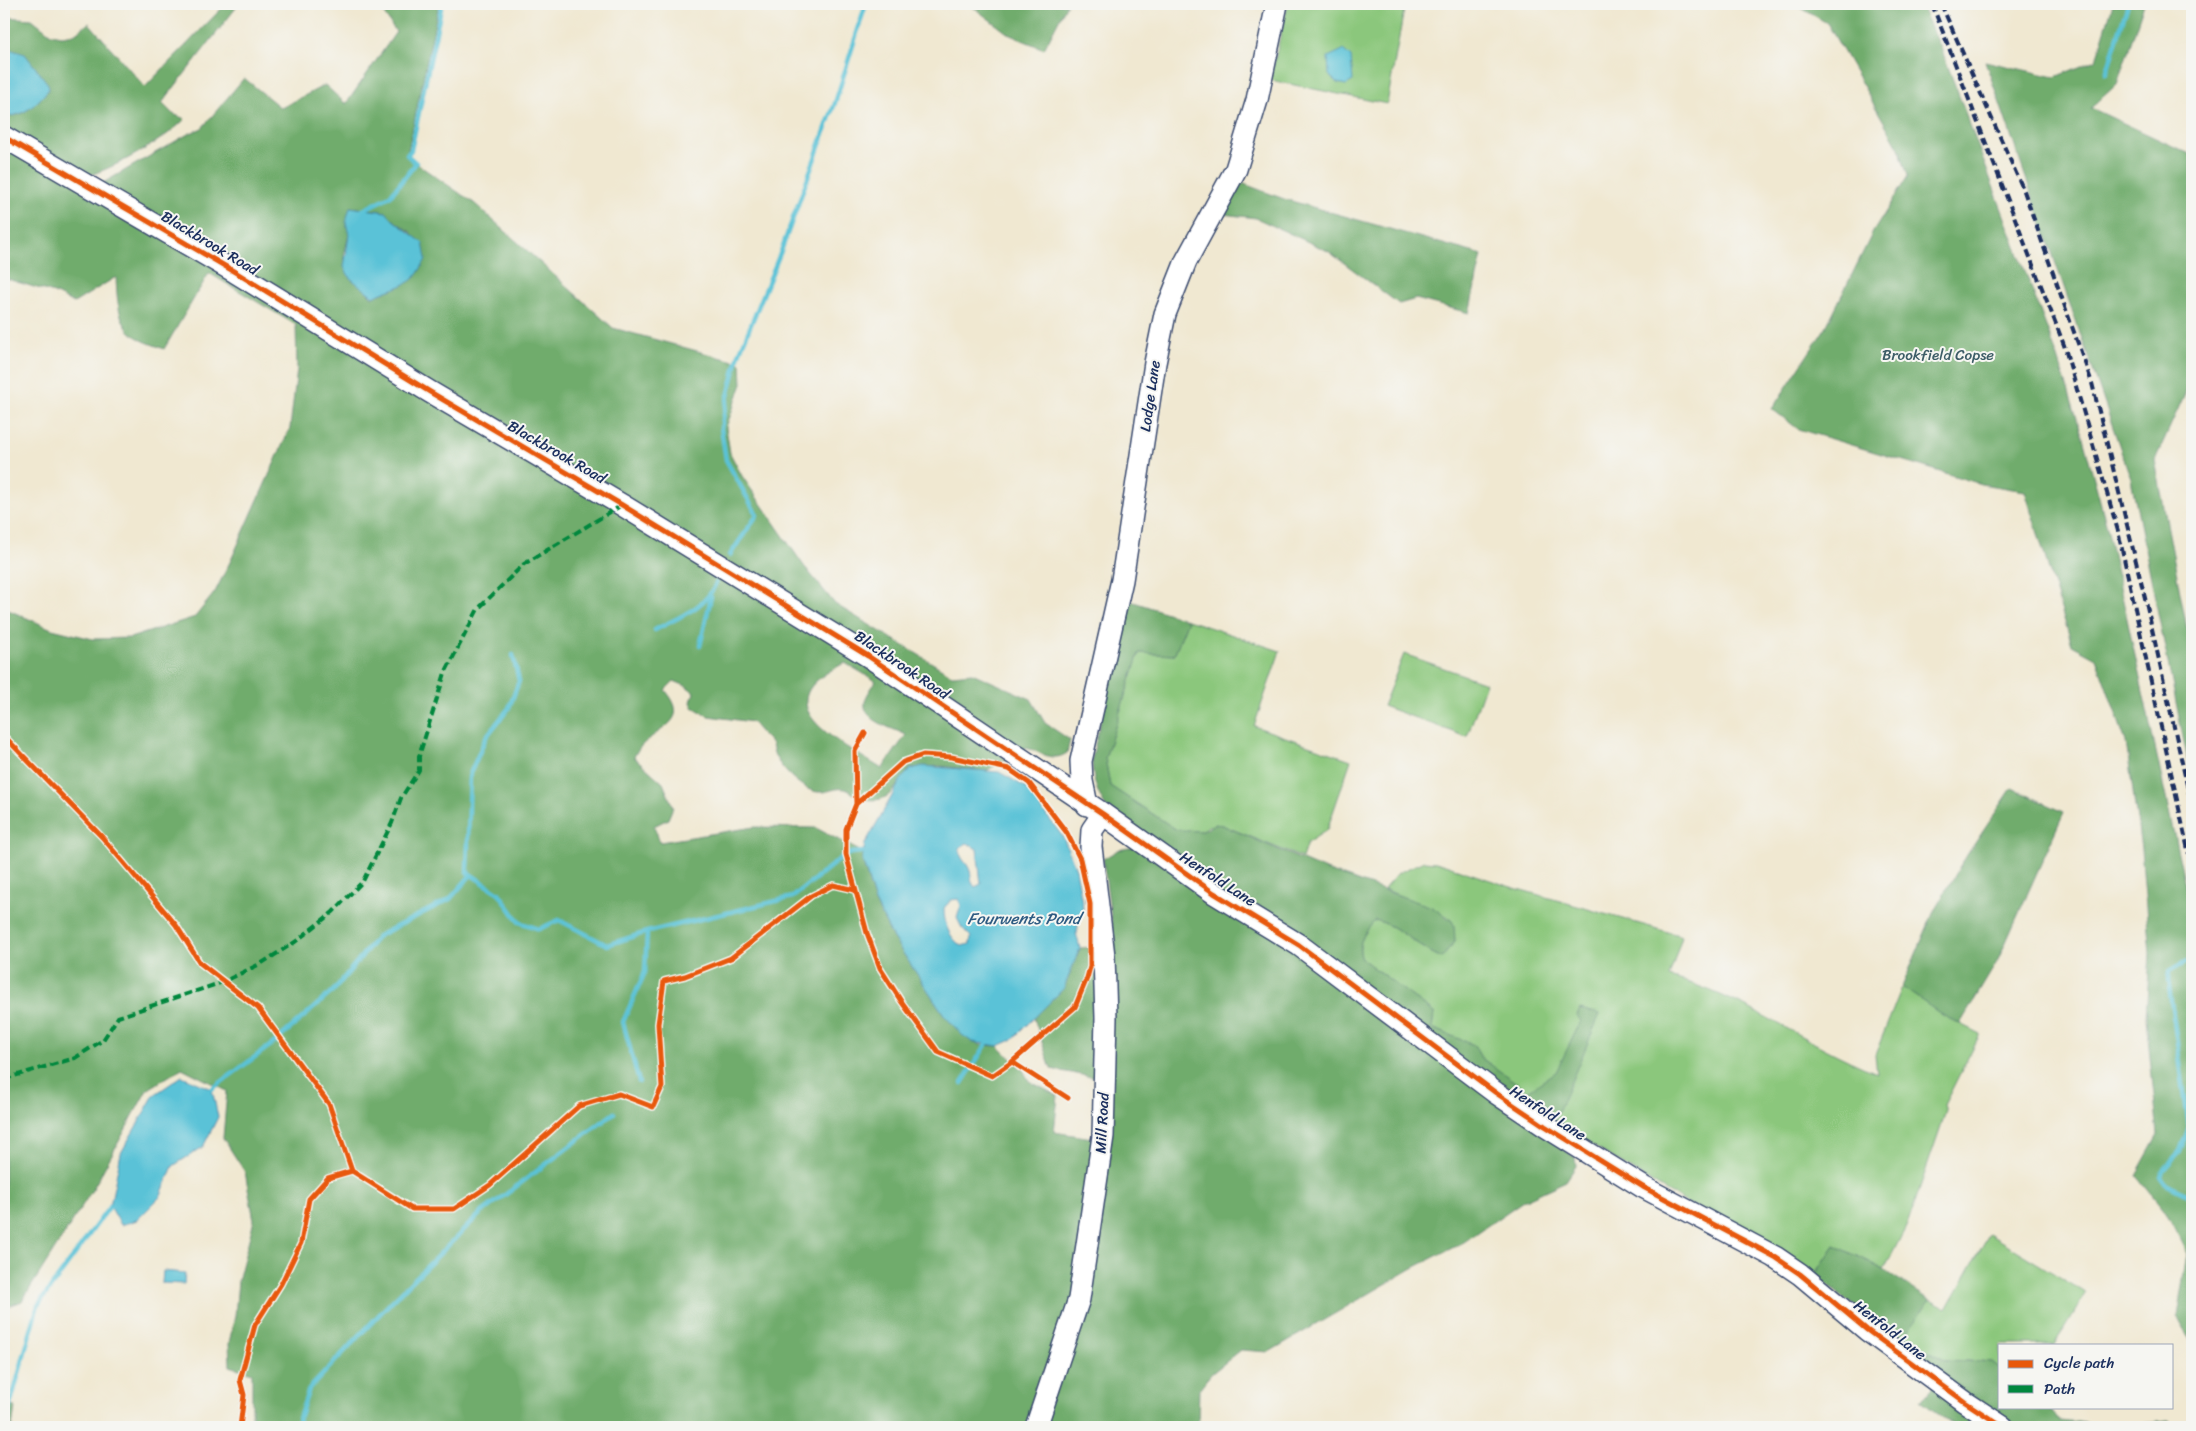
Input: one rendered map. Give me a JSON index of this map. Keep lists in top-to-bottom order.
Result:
{
  "streets": {
    "street": [
      "Blackbrook Road",
      "Lodge Lane",
      "Henfold Lane",
      "Mill Road"
    ]
  },
  "crossings": [
    ["Blackbrook Road", "Lodge Lane"],
    ["Blackbrook Road", "Henfold Lane"],
    ["Blackbrook Road", "Mill Road"],
    ["Lodge Lane", "Henfold Lane"],
    ["Lodge Lane", "Mill Road"],
    ["Henfold Lane", "Mill Road"]
  ],
  "water": ["Fourwents Pond"],
  "parks": ["Brookfield Copse"],
  "legend": ["Cycle path", "Path"]
}
